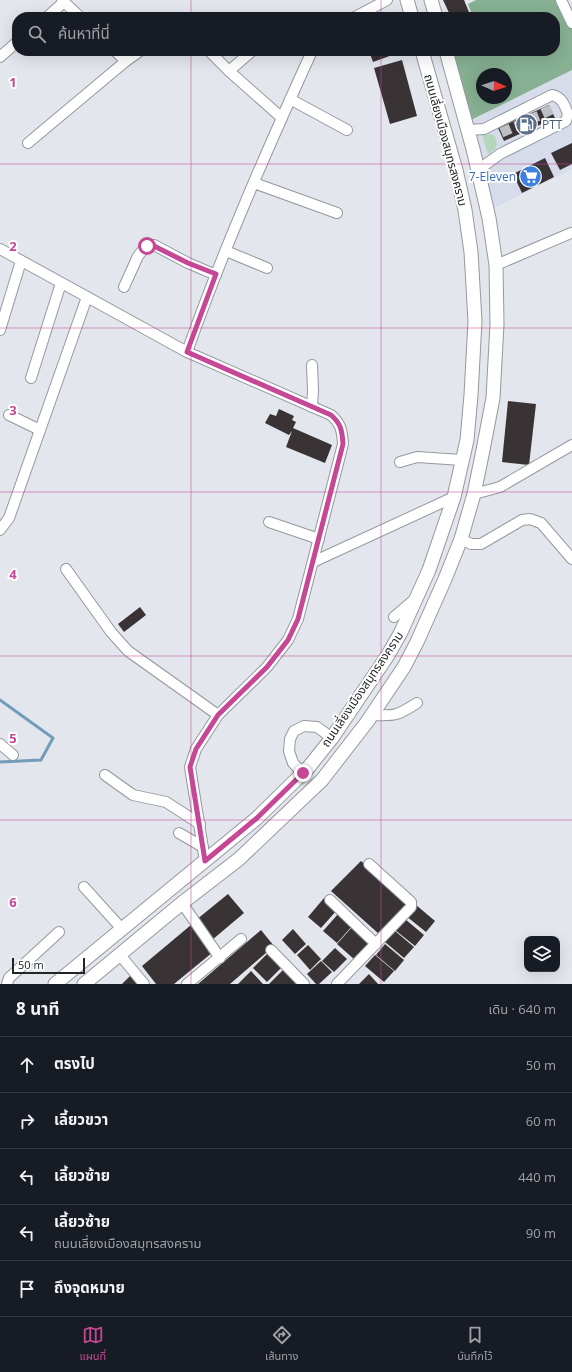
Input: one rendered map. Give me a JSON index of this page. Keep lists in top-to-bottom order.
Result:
{
  "streets": {
    "main road": ["ถนนเลี่ยงเมืองสมุทรสงคราม"]
  },
  "places": {
    "fuel station": ["PTT"],
    "supermarket": ["7-Eleven"]
  },
  "scale_bar": "50 m",
  "north": "right",
  "page": {
    "search": "ค้นหาที่นี่",
    "scale": "50 m",
    "heading": ["8 นาที", "เดิน · 640 m"],
    "list": [
      ["ตรงไป", "50 m"],
      ["เลี้ยวขวา", "60 m"],
      ["เลี้ยวซ้าย", "440 m"],
      ["เลี้ยวซ้าย", "ถนนเลี่ยงเมืองสมุทรสงคราม", "90 m"],
      "ถึงจุดหมาย"
    ],
    "nav": ["แผนที่", "เส้นทาง", "บันทึกไว้"]
  },
  "grid": {
    "rows": [
      "1",
      "2",
      "3",
      "4",
      "5",
      "6"
    ]
  }
}
